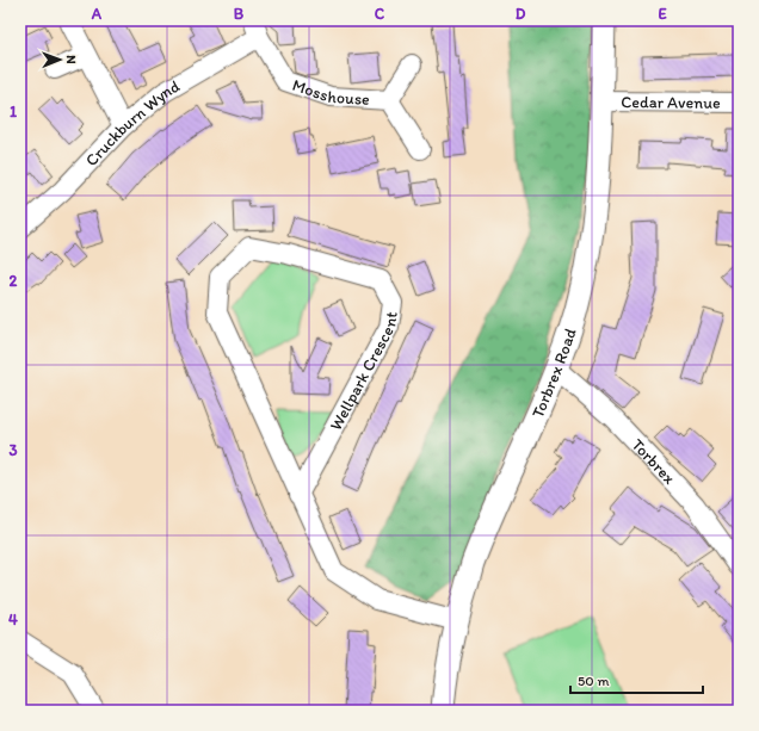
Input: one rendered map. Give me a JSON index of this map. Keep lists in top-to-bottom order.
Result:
{
  "streets": {
    "street": [
      "Mosshouse",
      "Cedar Avenue",
      "Cruckburn Wynd",
      "Wellpark Crescent",
      "Torbrex Road",
      "Torbrex"
    ]
  },
  "crossings": [
    ["Mosshouse", "Cruckburn Wynd"],
    ["Cedar Avenue", "Torbrex Road"],
    ["Wellpark Crescent", "Torbrex Road"],
    ["Torbrex Road", "Torbrex"]
  ],
  "scale_bar": "50 m",
  "north": "right",
  "grid": {
    "columns": [
      "A",
      "B",
      "C",
      "D",
      "E"
    ],
    "rows": [
      "1",
      "2",
      "3",
      "4"
    ]
  }
}
